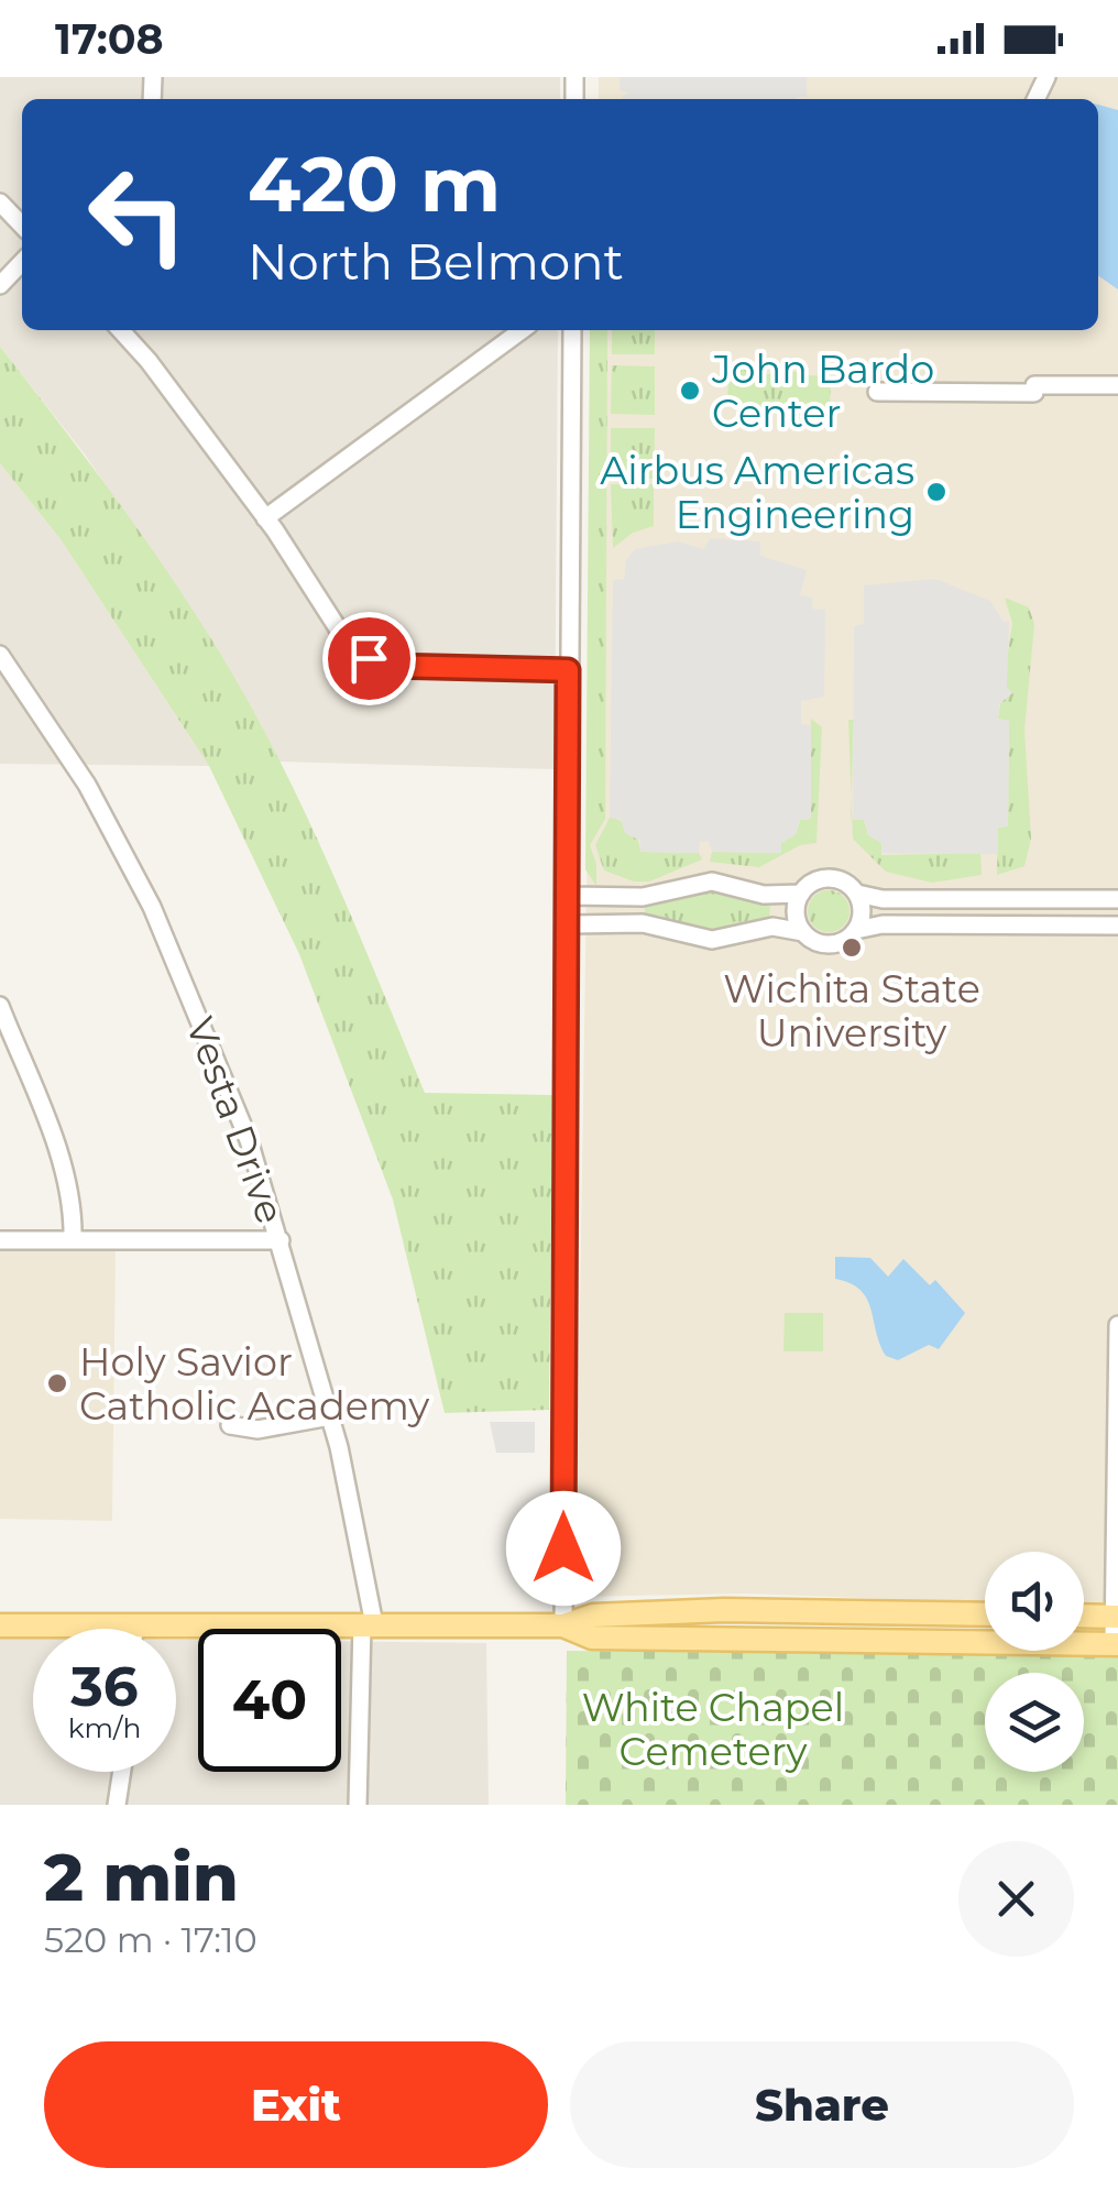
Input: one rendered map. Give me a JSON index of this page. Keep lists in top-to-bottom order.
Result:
{
  "streets": {
    "street": ["Vesta Drive"]
  },
  "parks": ["White Chapel Cemetery"],
  "places": [
    "John Bardo Center",
    "Airbus Americas Engineering",
    "Wichita State University",
    "Holy Savior Catholic Academy"
  ],
  "page": {
    "status": "17:08",
    "turn": ["420 m", "North Belmont"],
    "speed": "36 km/h",
    "limit": "40",
    "heading": ["2 min", "520 m · 17:10"],
    "buttons": ["Exit", "Share"]
  }
}
